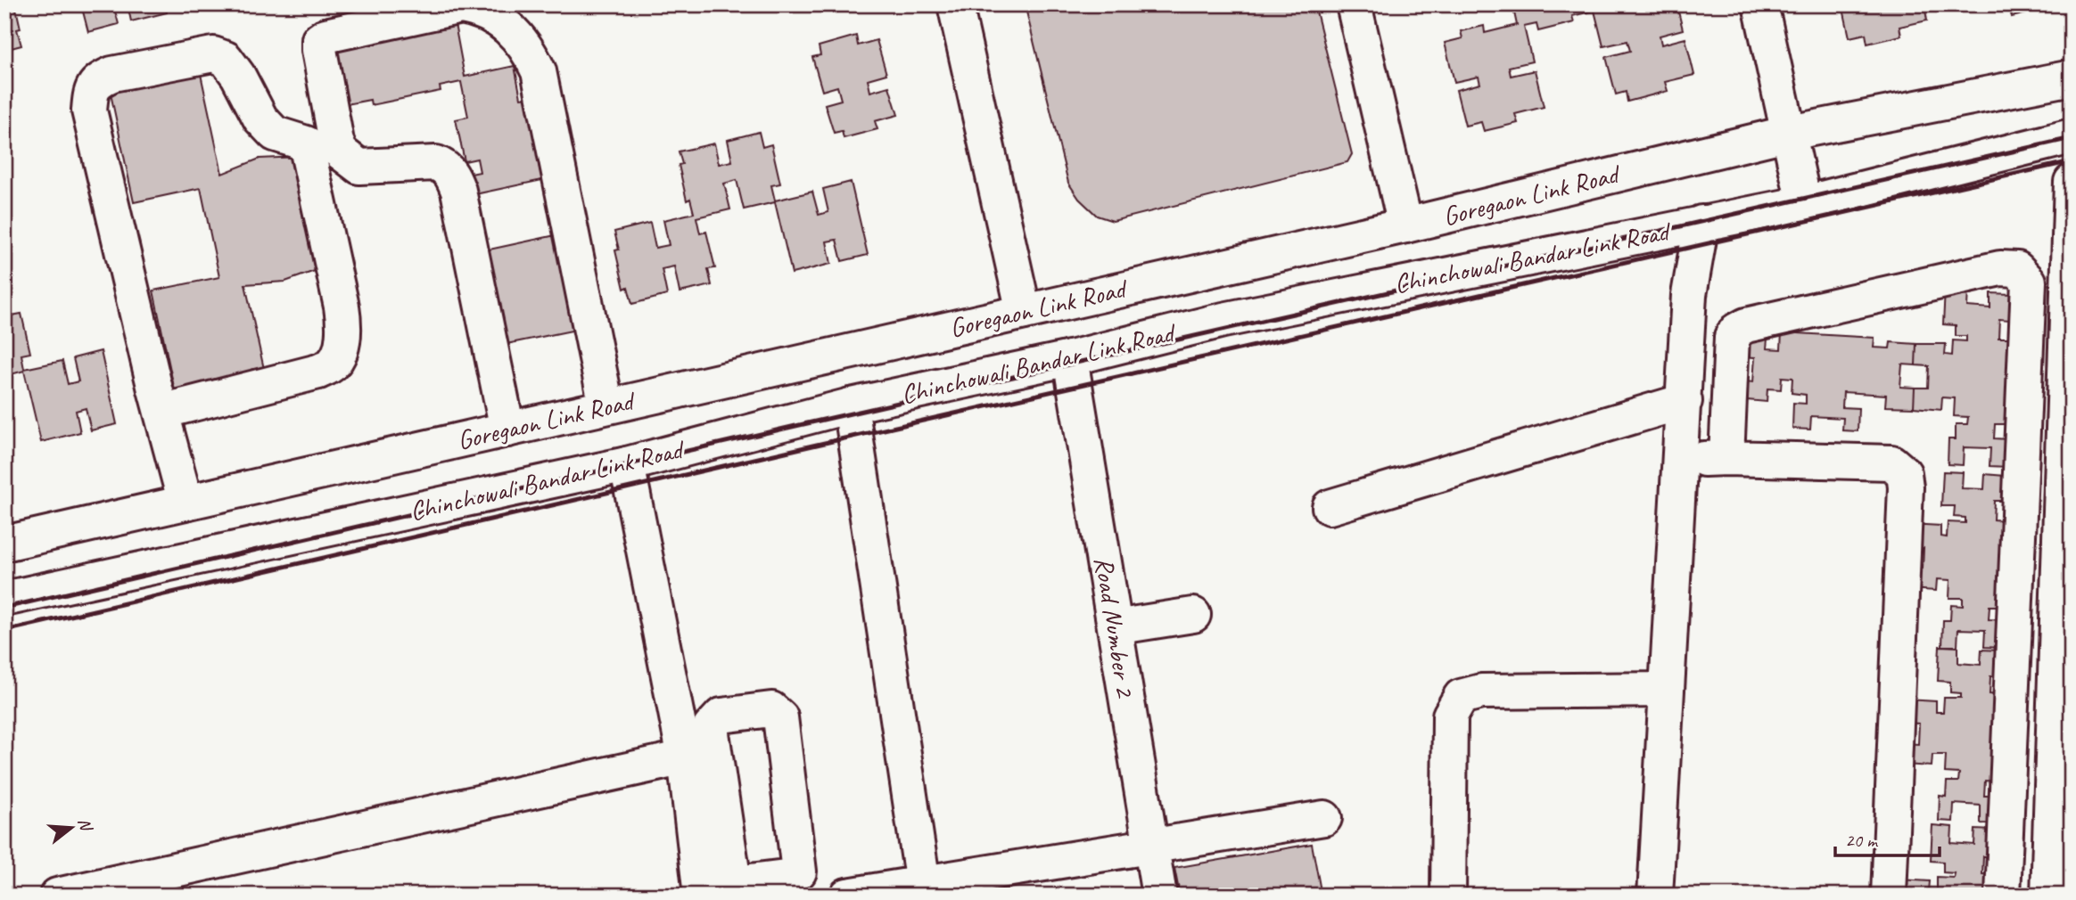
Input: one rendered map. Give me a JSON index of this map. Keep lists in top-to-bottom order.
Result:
{
  "streets": {
    "street": ["Goregaon Link Road", "Chinchowali Bandar Link Road", "Road Number 2"]
  },
  "crossings": [
    ["Chinchowali Bandar Link Road", "Road Number 2"]
  ],
  "scale_bar": "20 m",
  "north": "right"
}
